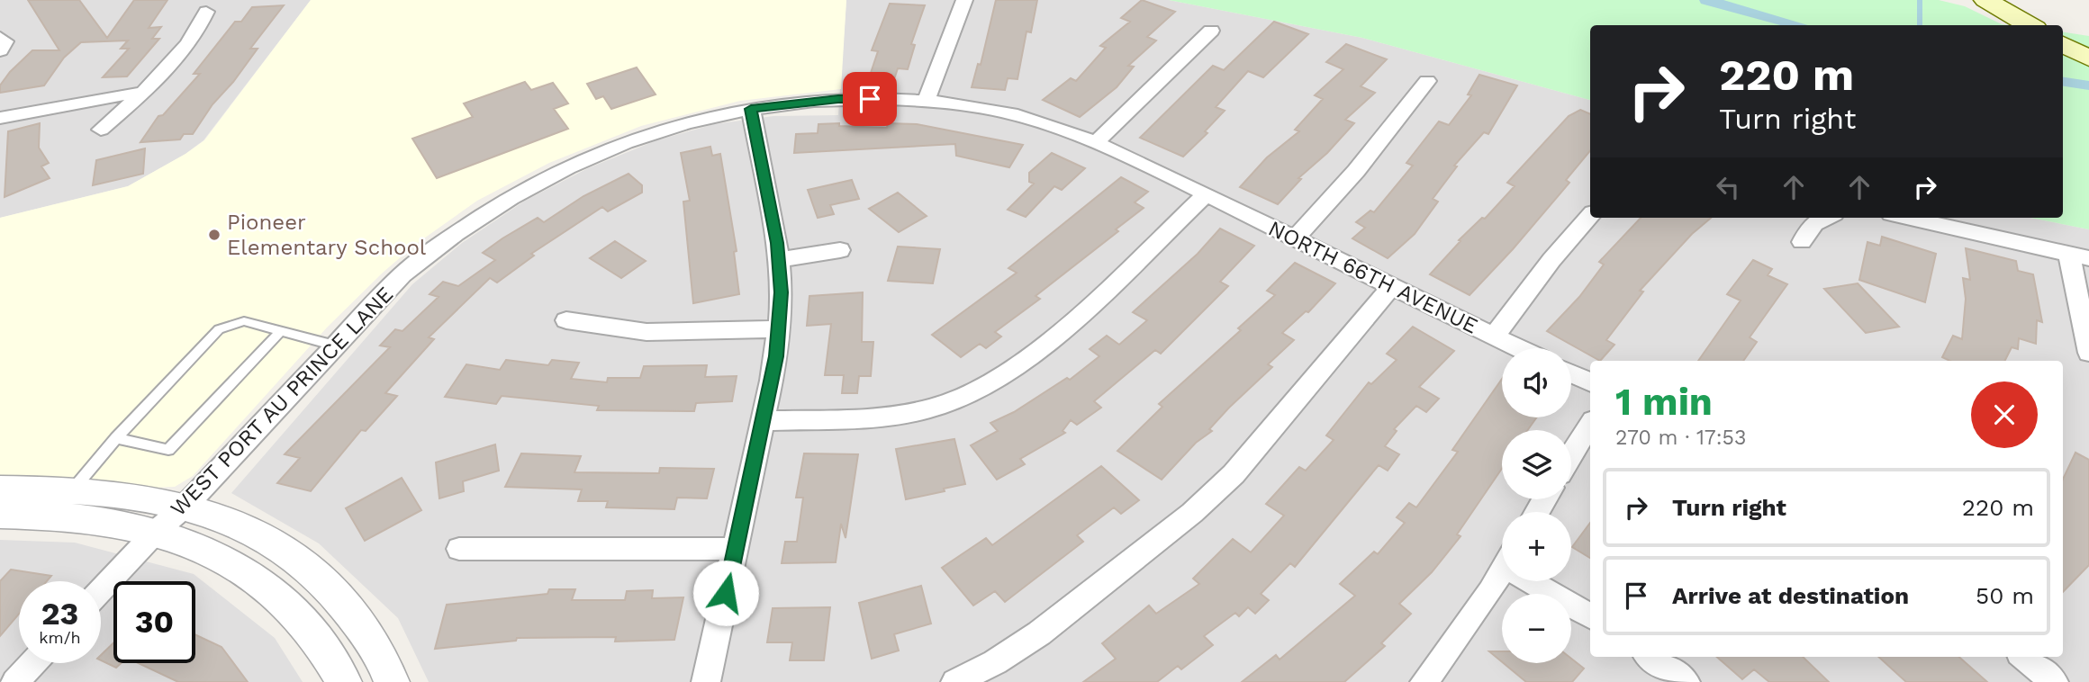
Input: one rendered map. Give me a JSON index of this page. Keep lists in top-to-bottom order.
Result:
{
  "streets": {
    "street": ["NORTH 66TH AVENUE", "WEST PORT AU PRINCE LANE"]
  },
  "crossings": [
    ["NORTH 66TH AVENUE", "WEST PORT AU PRINCE LANE"]
  ],
  "places": ["Pioneer Elementary School"],
  "page": {
    "turn": ["220 m", "Turn right"],
    "map_buttons": ["+", "−"],
    "heading": ["1 min", "270 m · 17:53"],
    "list": [
      {
        "name": "Turn right",
        "value": "220 m"
      },
      {
        "name": "Arrive at destination",
        "value": "50 m"
      }
    ],
    "speed": "23 km/h",
    "limit": "30"
  }
}
